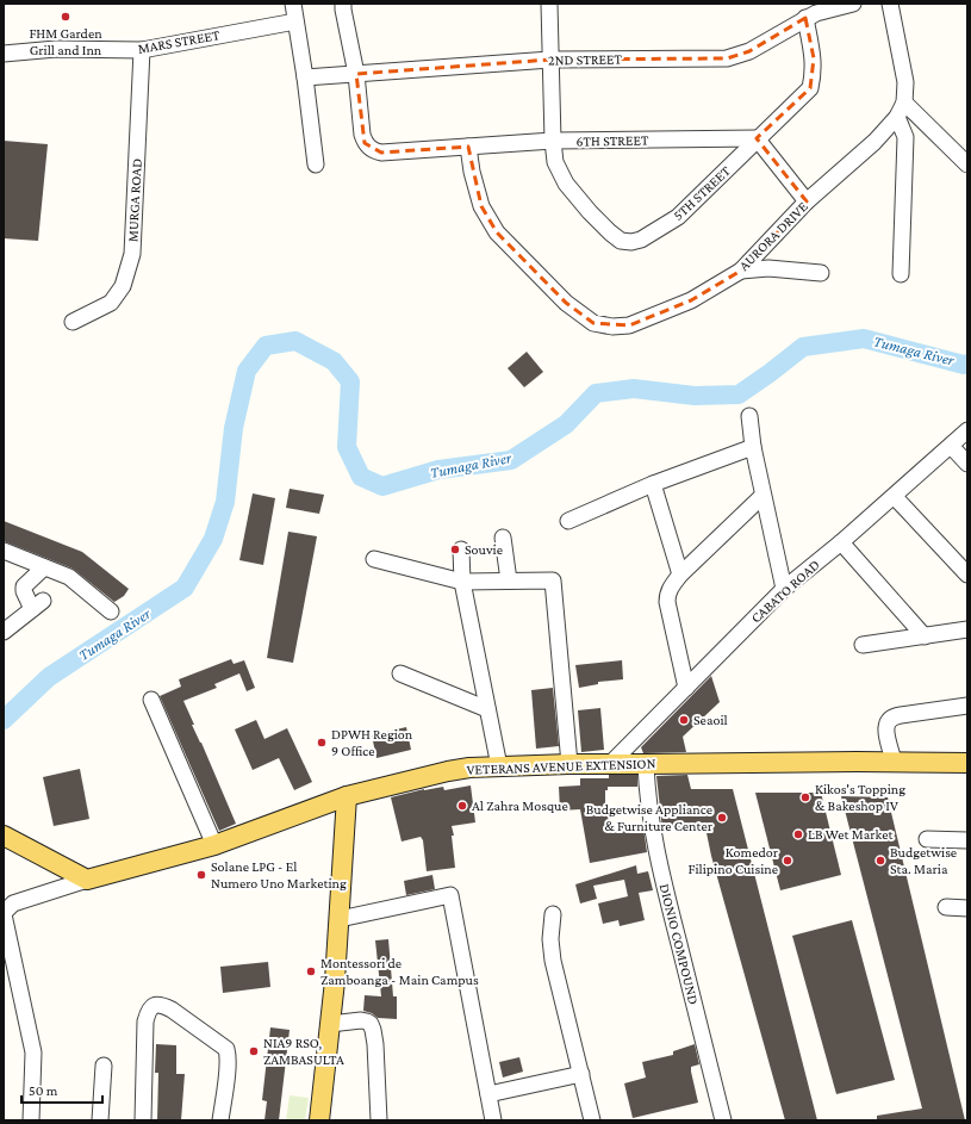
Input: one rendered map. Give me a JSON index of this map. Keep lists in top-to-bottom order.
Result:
{
  "streets": {
    "main road": ["VETERANS AVENUE EXTENSION"],
    "street": [
      "MARS STREET",
      "2ND STREET",
      "6TH STREET",
      "5TH STREET",
      "MURGA ROAD",
      "AURORA DRIVE",
      "CABATO ROAD",
      "DIONIO COMPOUND"
    ]
  },
  "crossings": [
    ["MARS STREET", "MURGA ROAD"],
    ["2ND STREET", "6TH STREET"],
    ["2ND STREET", "5TH STREET"],
    ["6TH STREET", "5TH STREET"],
    ["6TH STREET", "AURORA DRIVE"],
    ["CABATO ROAD", "VETERANS AVENUE EXTENSION"],
    ["VETERANS AVENUE EXTENSION", "DIONIO COMPOUND"]
  ],
  "water": ["Tumaga River"],
  "places": [
    "FHM Garden Grill and Inn",
    "Souvie",
    "Seaoil",
    "DPWH Region 9 Office",
    "Kikos's Topping & Bakeshop IV",
    "Al Zahra Mosque",
    "Budgetwise Appliance & Furniture Center",
    "LB Wet Market",
    "Komedor Filipino Cuisine",
    "Budgetwise Sta. Maria",
    "Solane LPG - El Numero Uno Marketing",
    "Montessori de Zamboanga - Main Campus",
    "NIA9 RSO, ZAMBASULTA"
  ],
  "scale_bar": "50 m"
}
